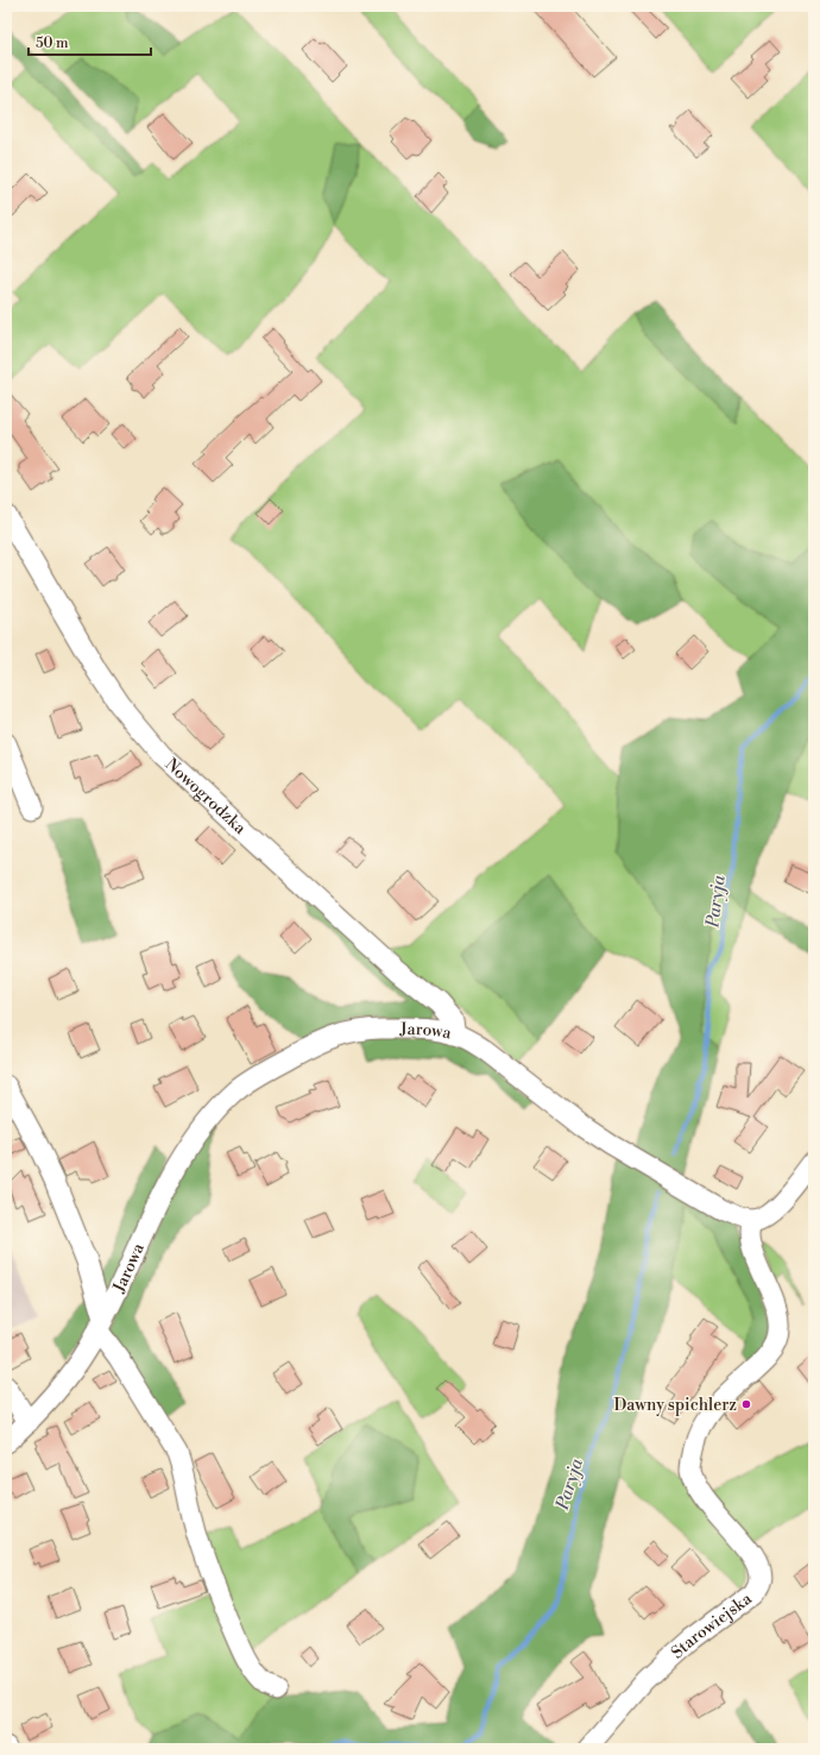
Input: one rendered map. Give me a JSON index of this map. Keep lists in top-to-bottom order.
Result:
{
  "streets": {
    "street": ["Nowogrodzka", "Jarowa", "Starowiejska"]
  },
  "crossings": [
    ["Nowogrodzka", "Jarowa"],
    ["Jarowa", "Starowiejska"]
  ],
  "water": ["Paryja"],
  "places": ["Dawny spichlerz"],
  "scale_bar": "50 m"
}
